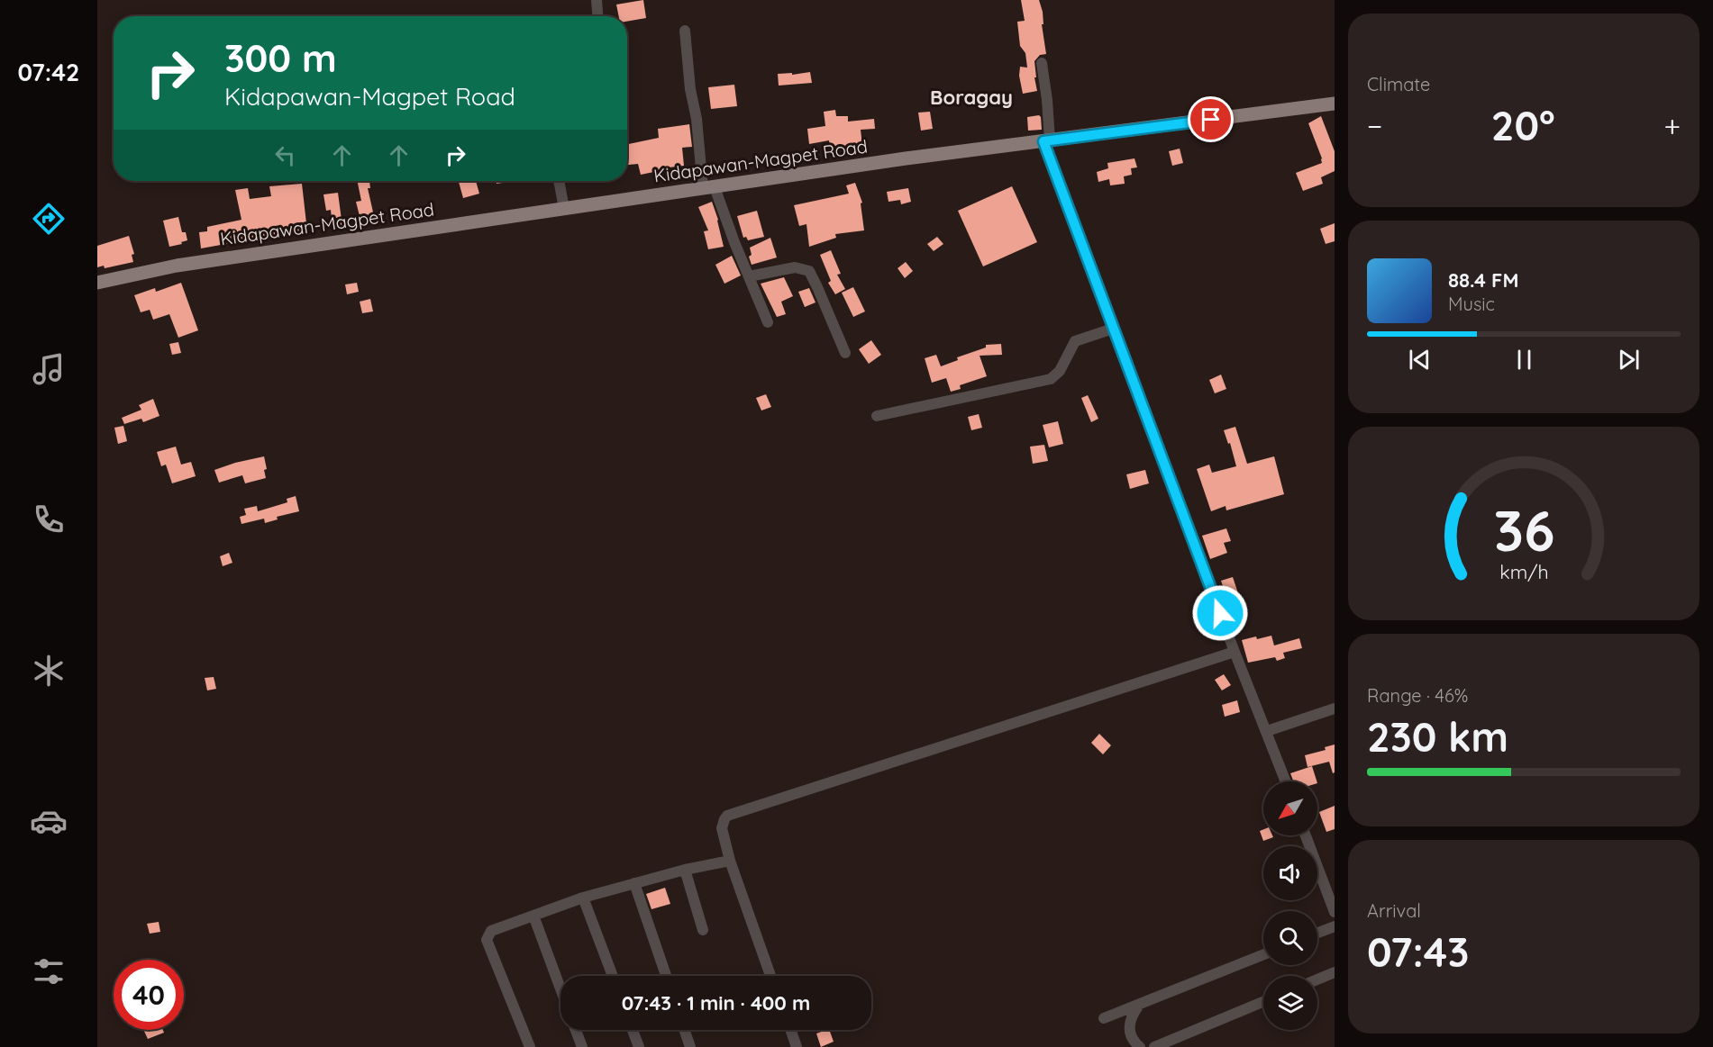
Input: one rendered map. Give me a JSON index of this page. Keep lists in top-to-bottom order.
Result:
{
  "streets": {
    "main road": ["Kidapawan-Magpet Road"]
  },
  "districts": ["Boragay"],
  "north": "bottom left",
  "page": {
    "tabs": "07:42",
    "tile": [
      "Climate",
      ["Range · 46%", "230 km"],
      ["Arrival", "07:43"]
    ],
    "turn": ["300 m", "Kidapawan-Magpet Road"],
    "heat": ["−", "20°", "+"],
    "song": ["88.4 FM", "Music"],
    "limit": "40",
    "trip": "07:43 · 1 min · 400 m",
    "gauge": ["36", "km/h"]
  }
}
